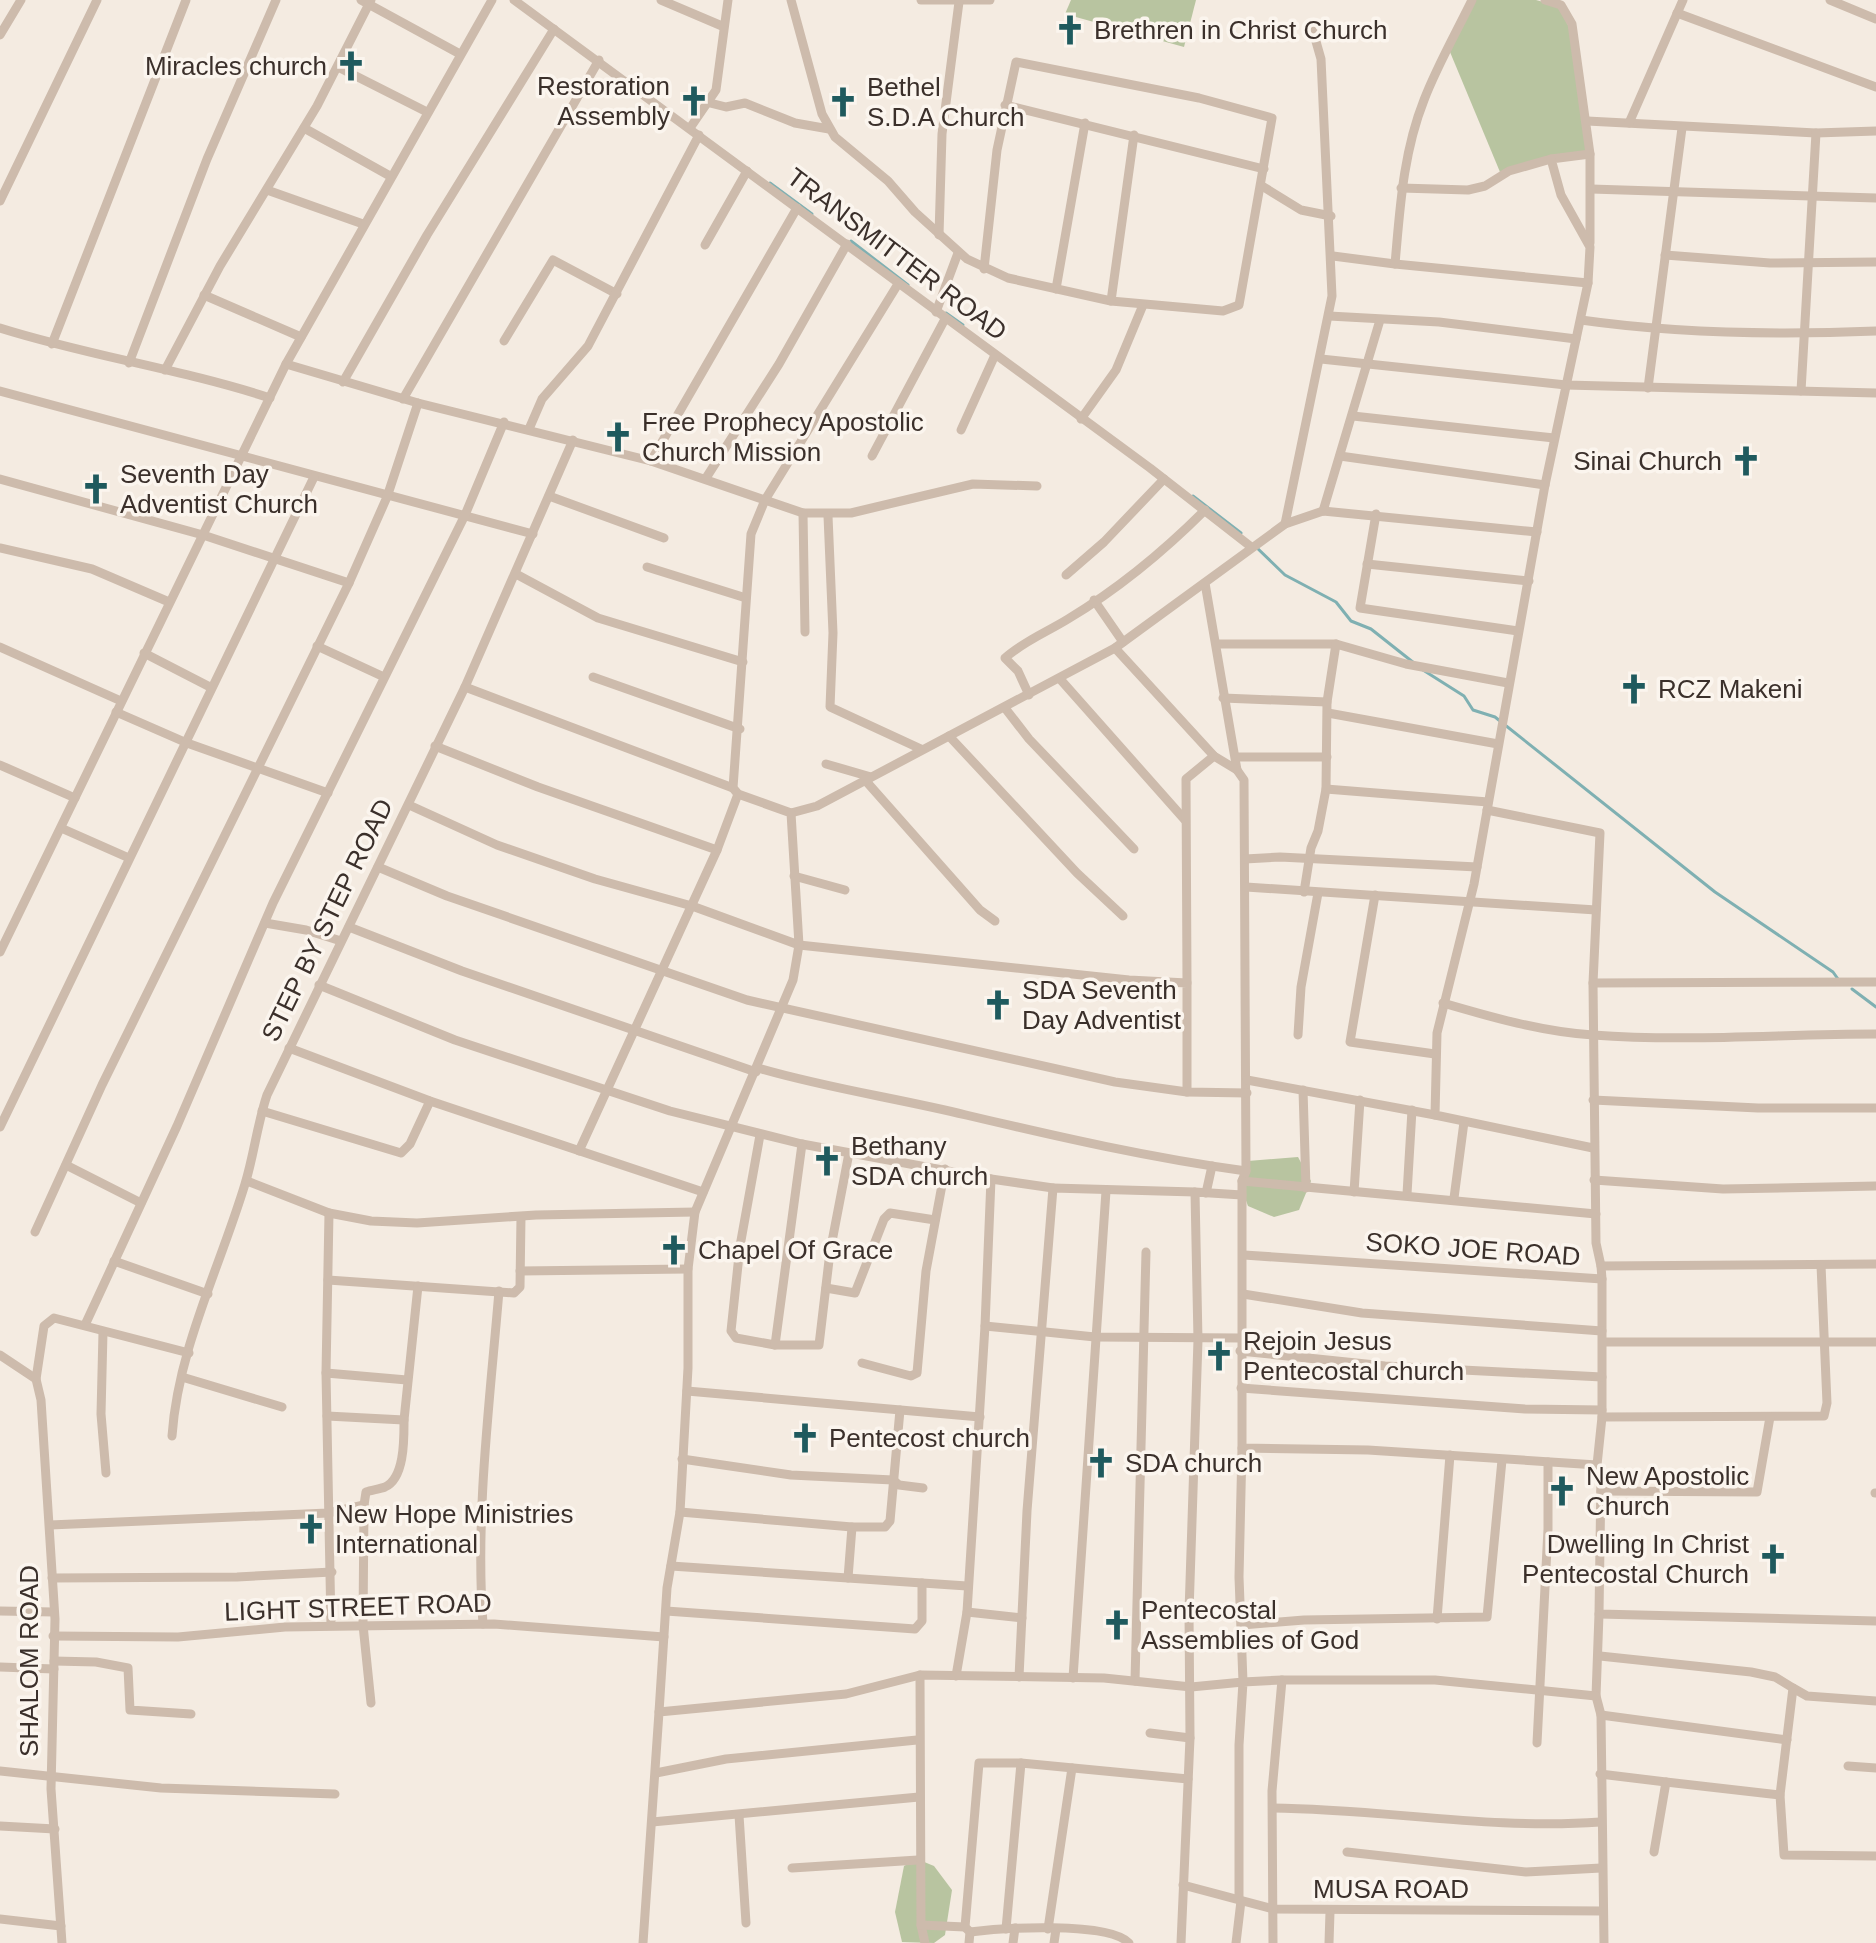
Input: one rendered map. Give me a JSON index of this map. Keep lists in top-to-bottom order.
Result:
{
  "streets": {
    "street": [
      "TRANSMITTER ROAD",
      "STEP BY STEP ROAD",
      "SOKO JOE ROAD",
      "LIGHT STREET ROAD",
      "SHALOM ROAD",
      "MUSA ROAD"
    ]
  },
  "crossings": [
    ["LIGHT STREET ROAD", "SHALOM ROAD"]
  ],
  "places": {
    "church": [
      "Brethren in Christ Church",
      "Miracles church",
      "Restoration Assembly",
      "Bethel S.D.A Church",
      "Free Prophecy Apostolic Church Mission",
      "Sinai Church",
      "Seventh Day Adventist Church",
      "RCZ Makeni",
      "SDA Seventh Day Adventist",
      "Bethany SDA church",
      "Chapel Of Grace",
      "Rejoin Jesus Pentecostal church",
      "Pentecost church",
      "SDA church",
      "New Apostolic Church",
      "New Hope Ministries International",
      "Dwelling In Christ Pentecostal Church",
      "Pentecostal Assemblies of God"
    ]
  }
}
